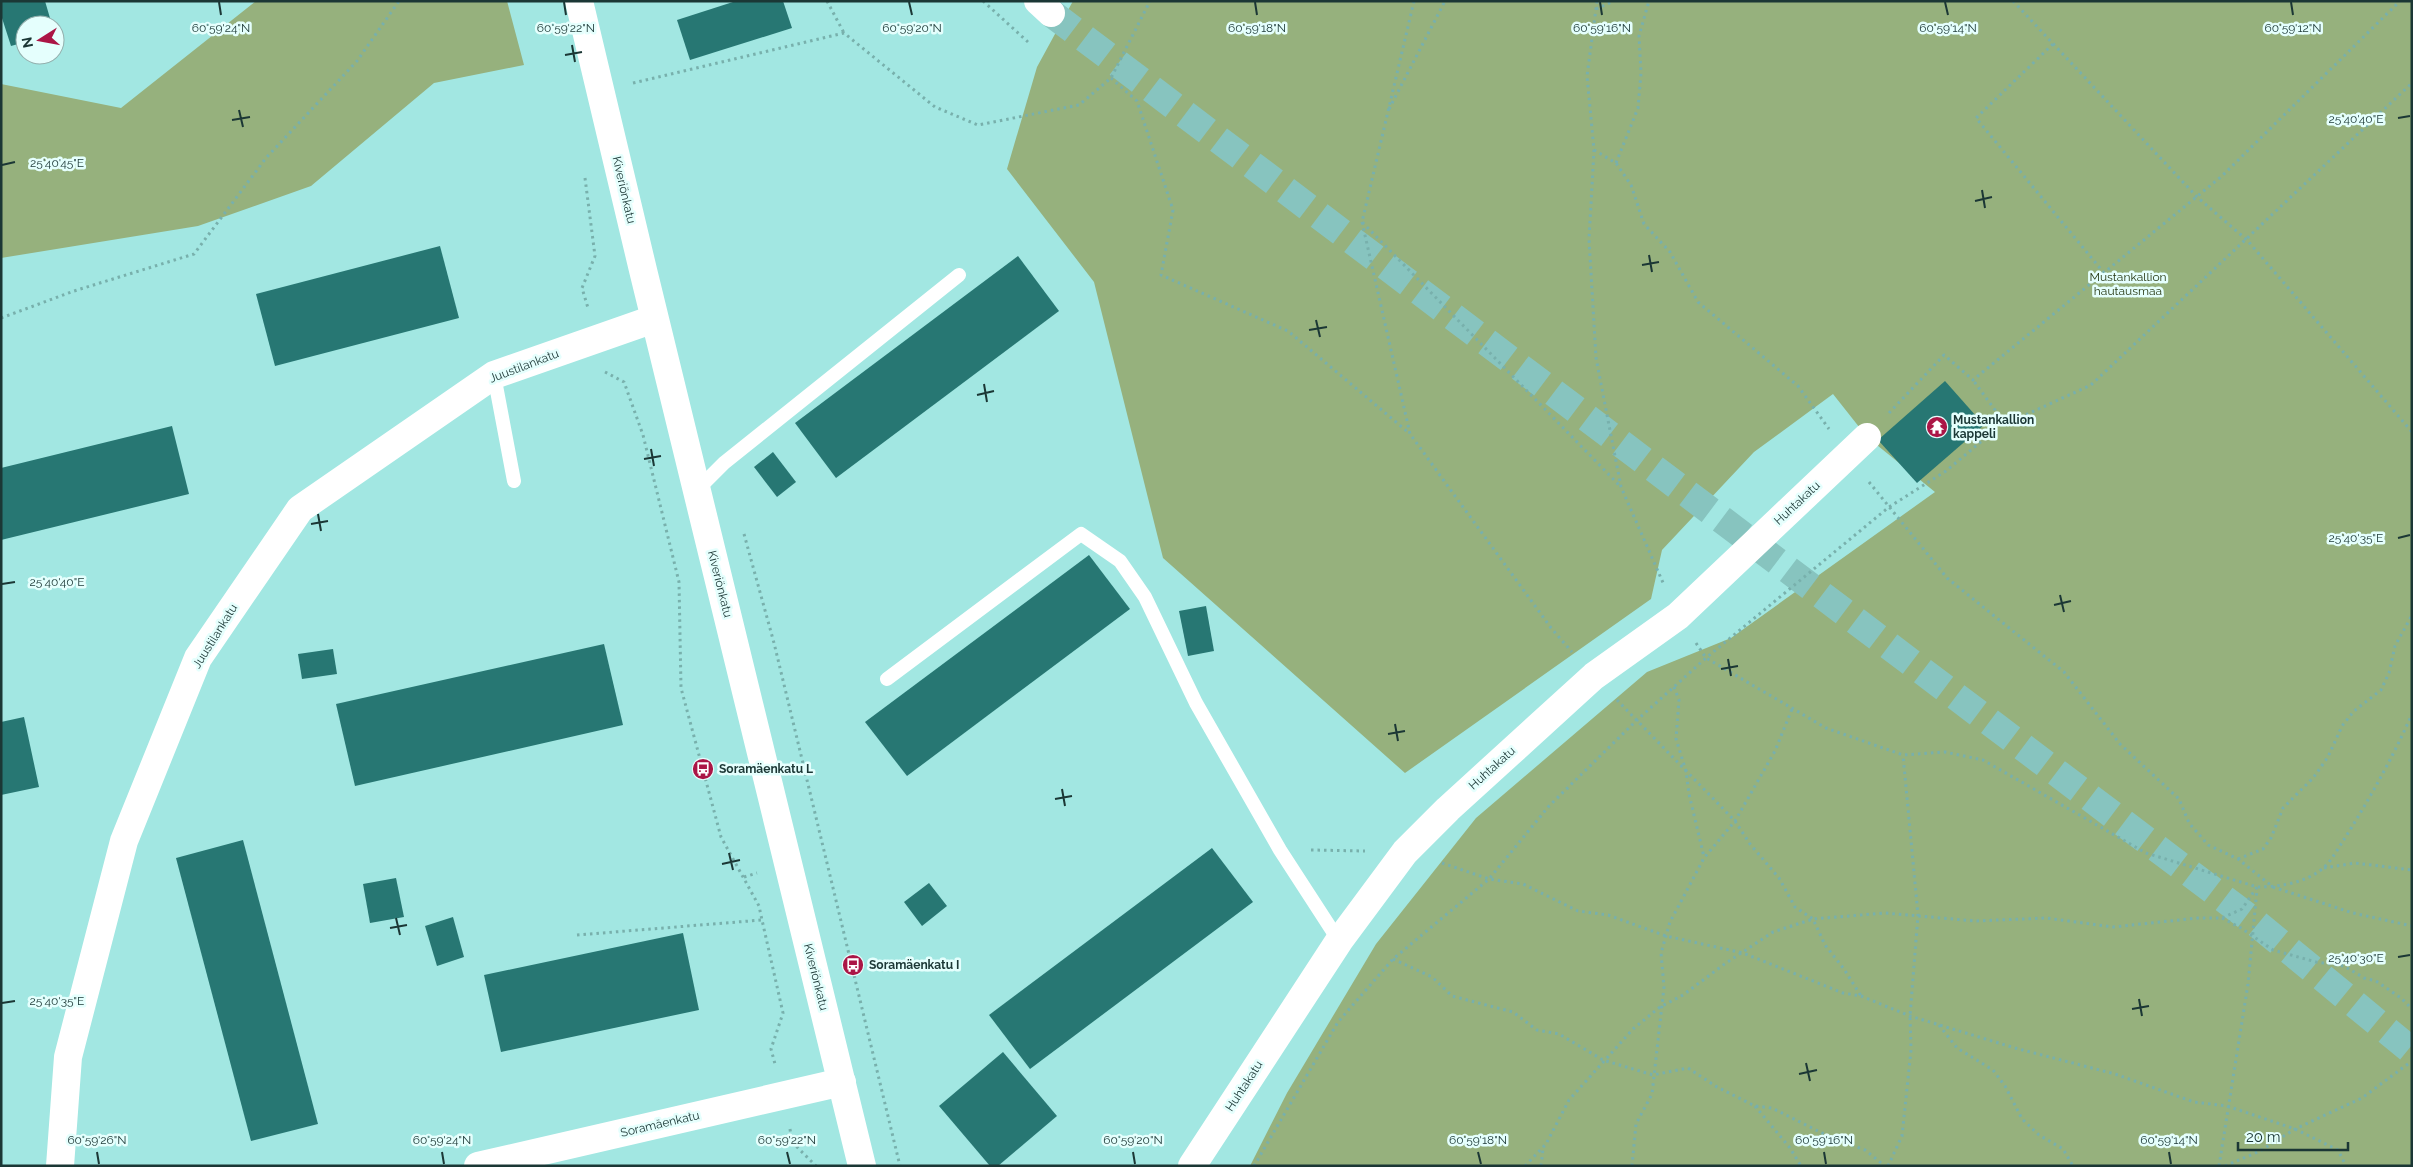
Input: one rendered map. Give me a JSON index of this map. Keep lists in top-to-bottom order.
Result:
{
  "streets": {
    "street": [
      "Kiveriönkatu",
      "Juustilankatu",
      "Huhtakatu",
      "Soramäenkatu"
    ]
  },
  "crossings": [
    ["Kiveriönkatu", "Juustilankatu"],
    ["Kiveriönkatu", "Soramäenkatu"]
  ],
  "parks": ["Mustankallion hautausmaa"],
  "places": {
    "temple": ["Mustankallion kappeli"],
    "bus stop": ["Soramäenkatu L", "Soramäenkatu I"]
  },
  "scale_bar": "20 m",
  "north": "left",
  "coordinates": [
    "60°59'24\"N",
    "60°59'22\"N",
    "60°59'20\"N",
    "60°59'14\"N",
    "60°59'12\"N",
    "60°59'18\"N",
    "60°59'16\"N",
    "25°40'40\"E",
    "25°40'45\"E",
    "25°40'35\"E",
    "25°40'30\"E",
    "60°59'26\"N"
  ]
}
